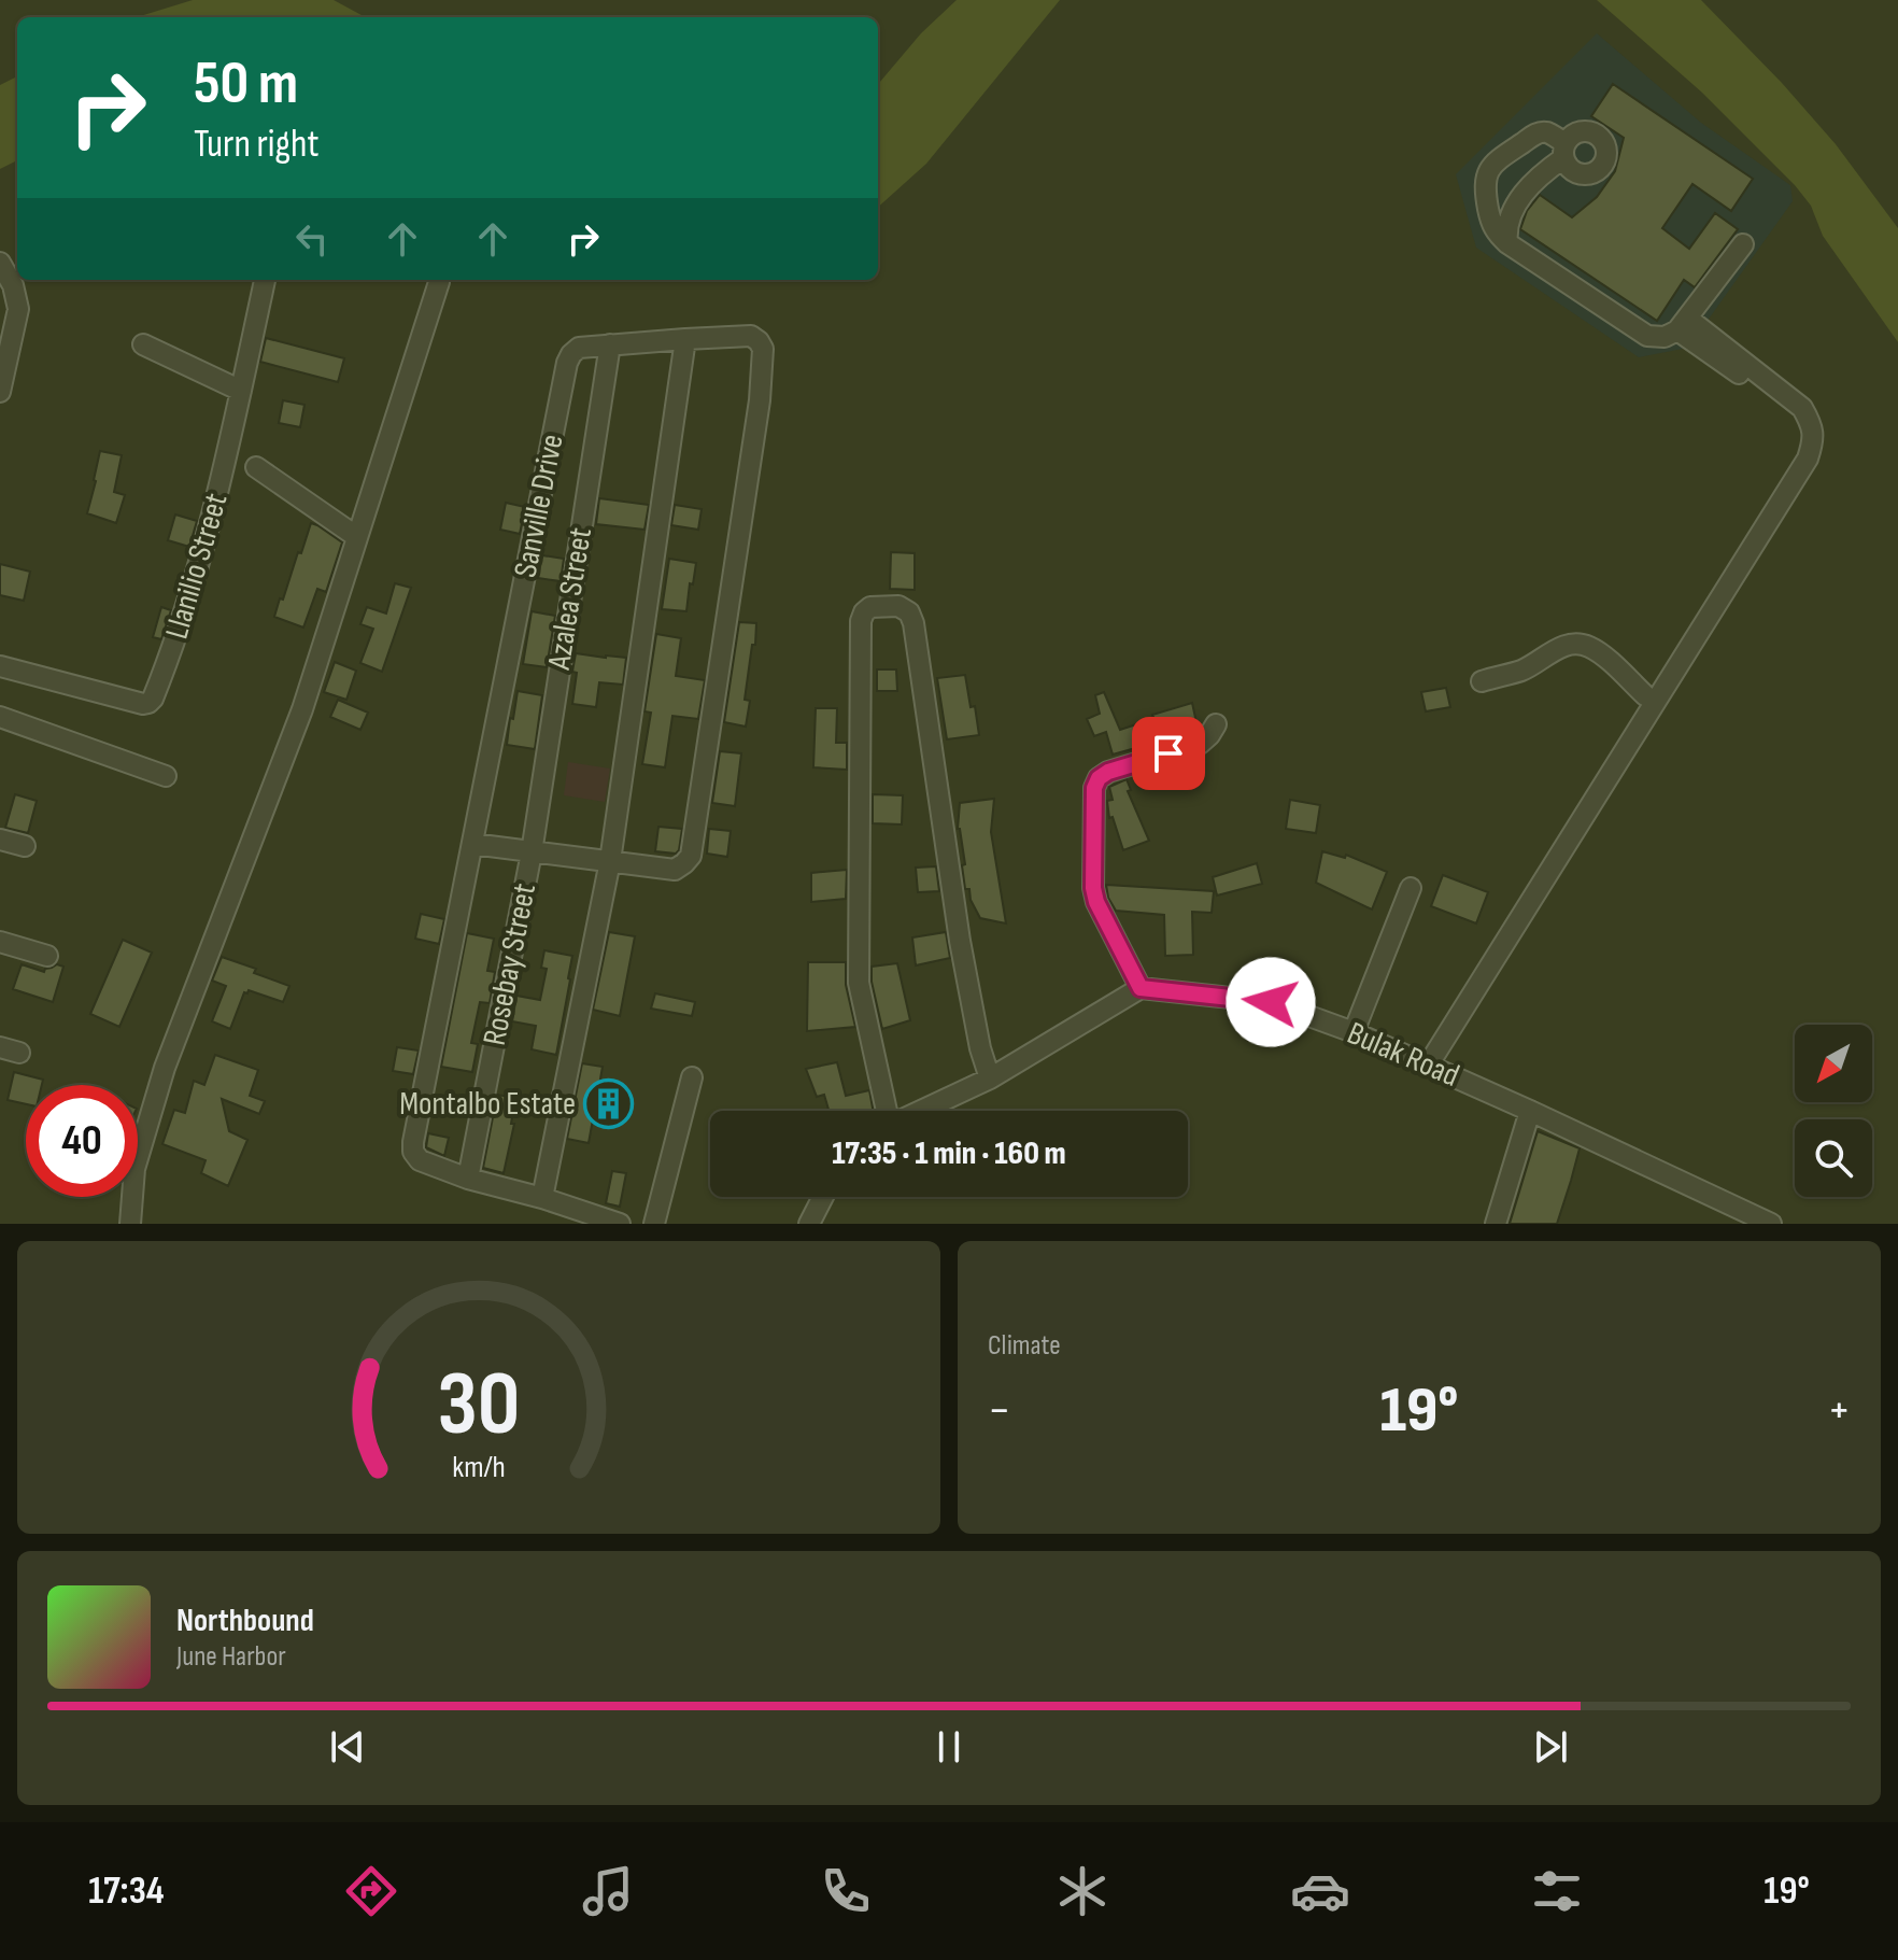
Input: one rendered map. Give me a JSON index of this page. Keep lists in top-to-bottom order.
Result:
{
  "streets": {
    "street": [
      "Sanville Drive",
      "Llanilio Street",
      "Azalea Street",
      "Rosebay Street",
      "Bulak Road"
    ]
  },
  "crossings": [
    ["Sanville Drive", "Azalea Street"],
    ["Sanville Drive", "Rosebay Street"],
    ["Azalea Street", "Rosebay Street"]
  ],
  "places": {
    "building": ["Montalbo Estate"]
  },
  "north": "bottom left",
  "page": {
    "turn": ["50 m", "Turn right"],
    "limit": "40",
    "trip": "17:35 · 1 min · 160 m",
    "tile": "Climate",
    "heat": ["−", "19°", "+"],
    "song": ["Northbound", "June Harbor"],
    "tabs": ["17:34", "19°"],
    "gauge": ["30", "km/h"]
  }
}
